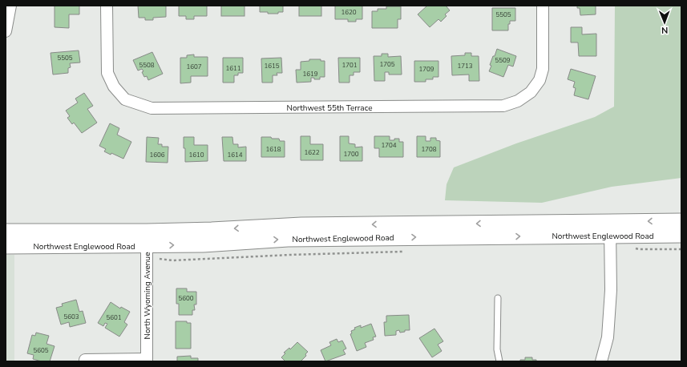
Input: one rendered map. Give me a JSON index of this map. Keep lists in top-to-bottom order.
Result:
{
  "streets": {
    "main road": ["Northwest Englewood Road"],
    "street": ["Northwest 55th Terrace", "North Wyoming Avenue"]
  },
  "crossings": [
    ["Northwest Englewood Road", "North Wyoming Avenue"]
  ],
  "house_numbers": [
    "1620",
    "5505",
    "5505",
    "5509",
    "1705",
    "5508",
    "1701",
    "1615",
    "1713",
    "1607",
    "1611",
    "1709",
    "1619",
    "1704",
    "1618",
    "1708",
    "1622",
    "1700",
    "1606",
    "1610",
    "1614",
    "5600",
    "5603",
    "5601",
    "5605"
  ],
  "north": "bottom"
}
